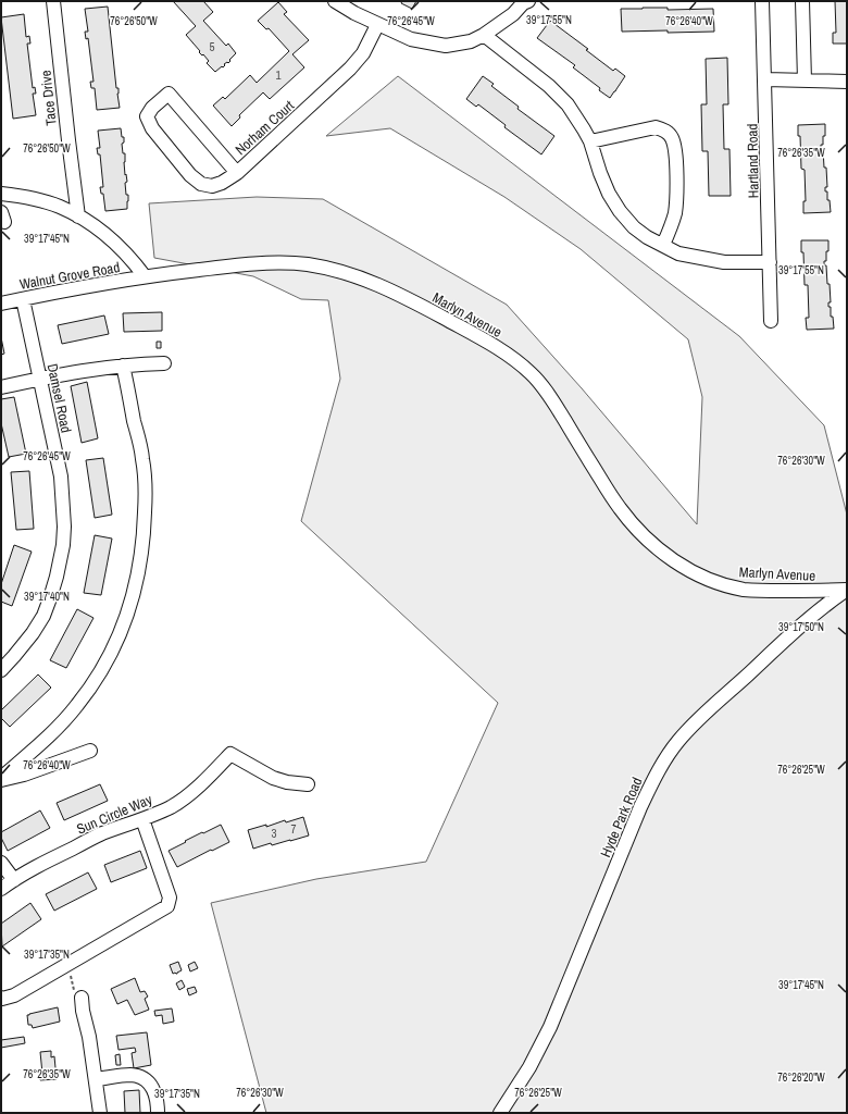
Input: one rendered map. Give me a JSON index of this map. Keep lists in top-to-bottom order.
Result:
{
  "streets": {
    "street": [
      "Tace Drive",
      "Norham Court",
      "Hartland Road",
      "Walnut Grove Road",
      "Marlyn Avenue",
      "Damsel Road",
      "Sun Circle Way",
      "Hyde Park Road"
    ]
  },
  "crossings": [
    ["Walnut Grove Road", "Marlyn Avenue"],
    ["Walnut Grove Road", "Damsel Road"],
    ["Marlyn Avenue", "Hyde Park Road"]
  ],
  "house_numbers": [
    "5",
    "1",
    "7",
    "3"
  ],
  "coordinates": [
    "39°17'55\"N",
    "76°26'50\"W",
    "76°26'45\"W",
    "76°26'40\"W",
    "76°26'35\"W",
    "39°17'45\"N",
    "76°26'30\"W",
    "39°17'40\"N",
    "39°17'50\"N",
    "76°26'25\"W",
    "39°17'35\"N",
    "76°26'20\"W"
  ]
}
